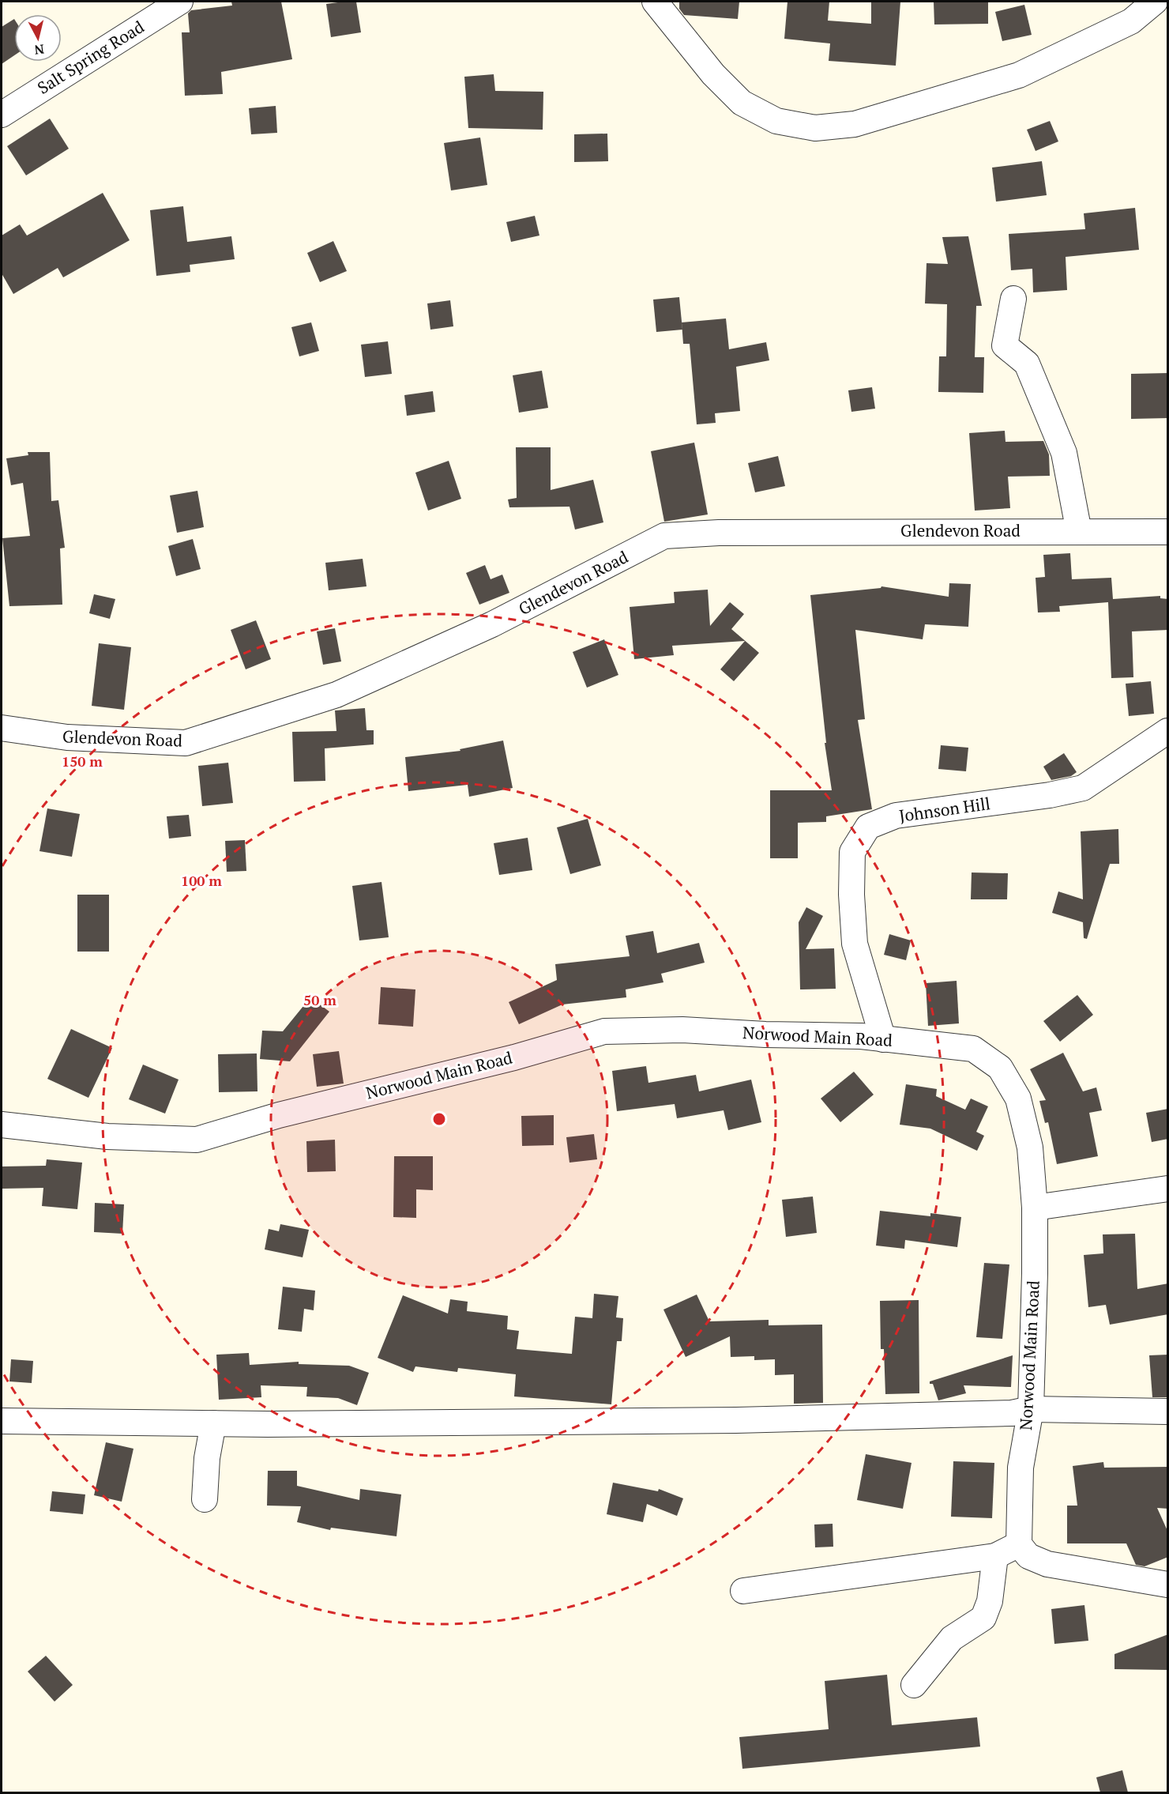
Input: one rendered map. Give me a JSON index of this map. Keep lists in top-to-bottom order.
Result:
{
  "streets": {
    "street": [
      "Salt Spring Road",
      "Glendevon Road",
      "Johnson Hill",
      "Norwood Main Road"
    ]
  },
  "crossings": [
    ["Johnson Hill", "Norwood Main Road"]
  ],
  "north": "bottom",
  "rings": ["150 m", "100 m", "50 m"]
}
